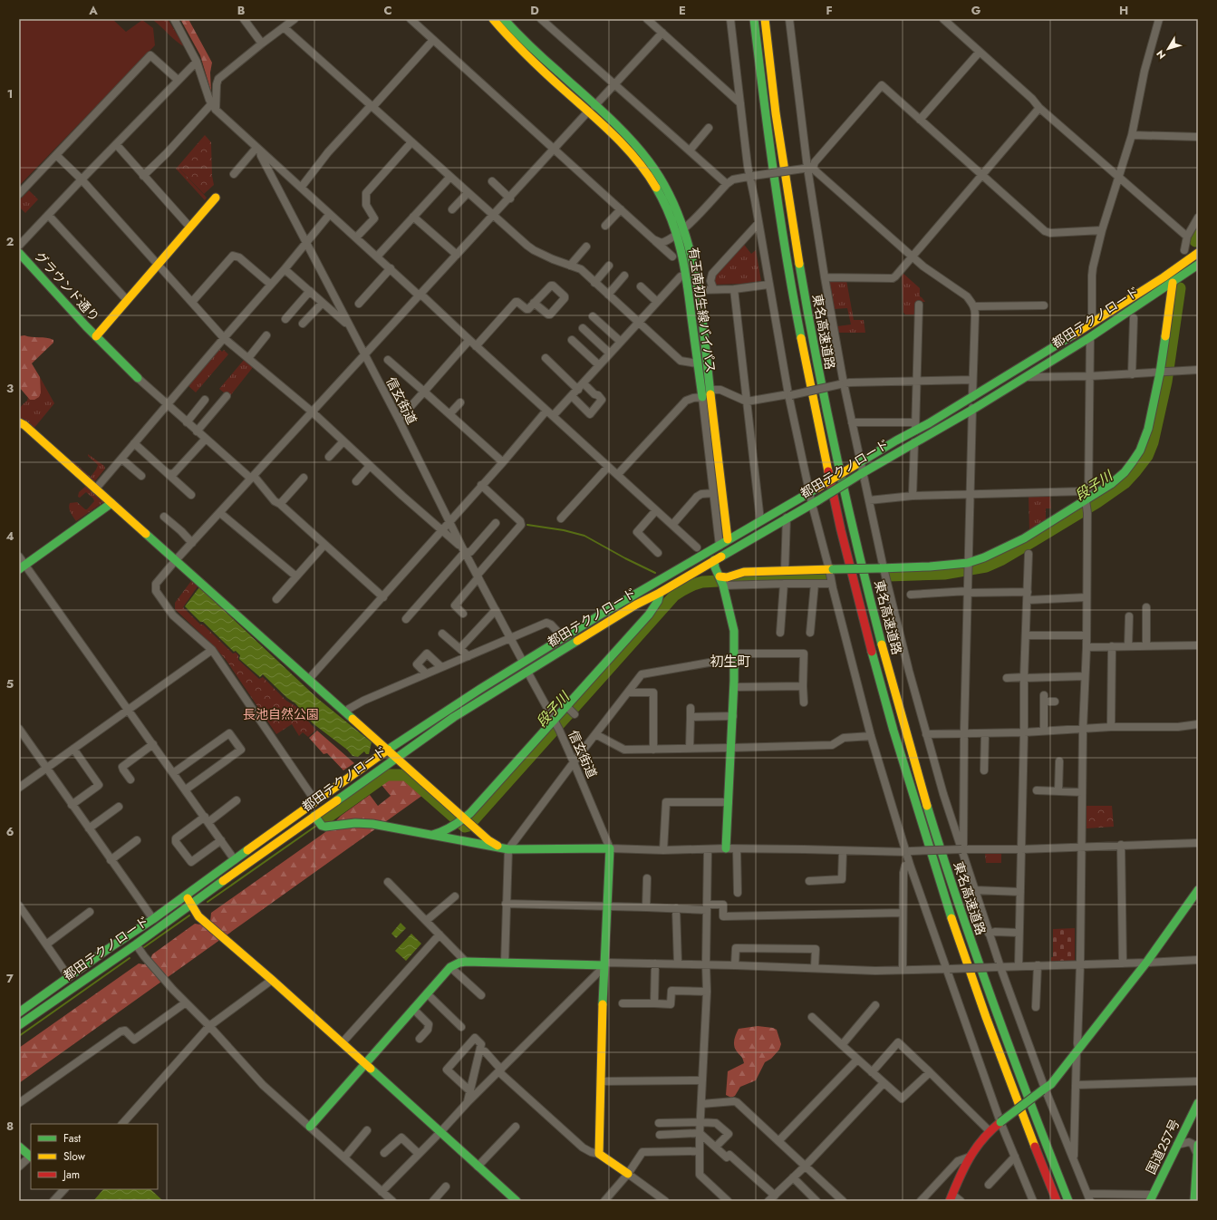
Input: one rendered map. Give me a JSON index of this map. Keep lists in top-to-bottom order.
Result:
{
  "streets": {
    "main road": [
      "グラウンド通り",
      "有玉南初生線バイパス",
      "都田テクノロード",
      "東名高速道路",
      "国道257号"
    ],
    "street": ["信玄街道"]
  },
  "crossings": [
    ["有玉南初生線バイパス", "都田テクノロード"],
    ["都田テクノロード", "信玄街道"]
  ],
  "districts": ["初生町"],
  "water": ["段子川"],
  "parks": ["長池自然公園"],
  "legend": ["Fast", "Slow", "Jam"],
  "north": "bottom left",
  "grid": {
    "columns": [
      "A",
      "B",
      "C",
      "D",
      "E",
      "F",
      "G",
      "H"
    ],
    "rows": [
      "1",
      "2",
      "3",
      "4",
      "5",
      "6",
      "7",
      "8"
    ]
  }
}
